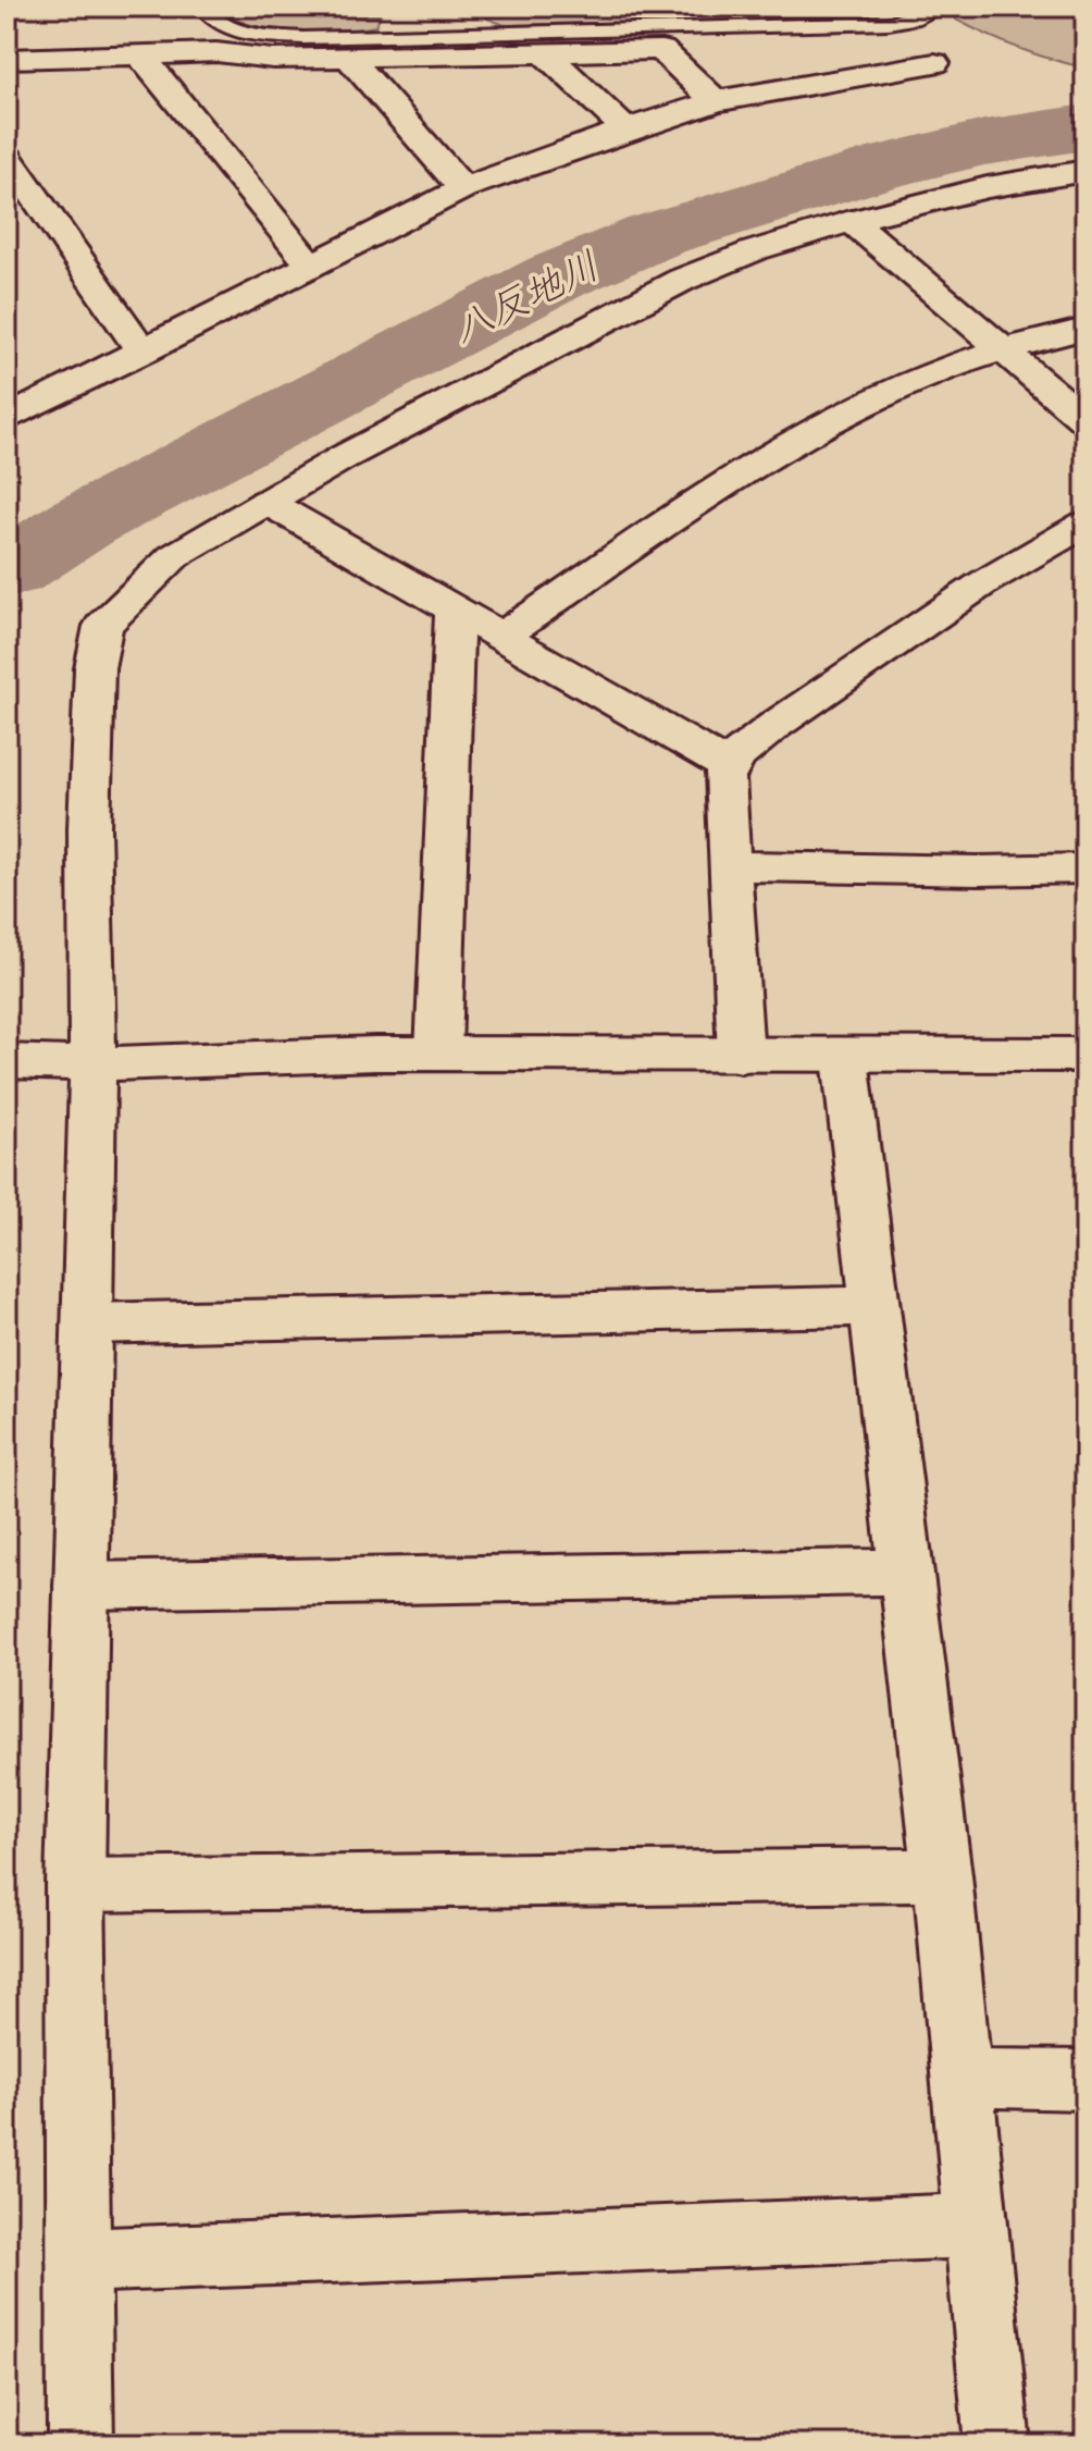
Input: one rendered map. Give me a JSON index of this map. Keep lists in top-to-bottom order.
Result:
{
  "water": ["八反地川"]
}
